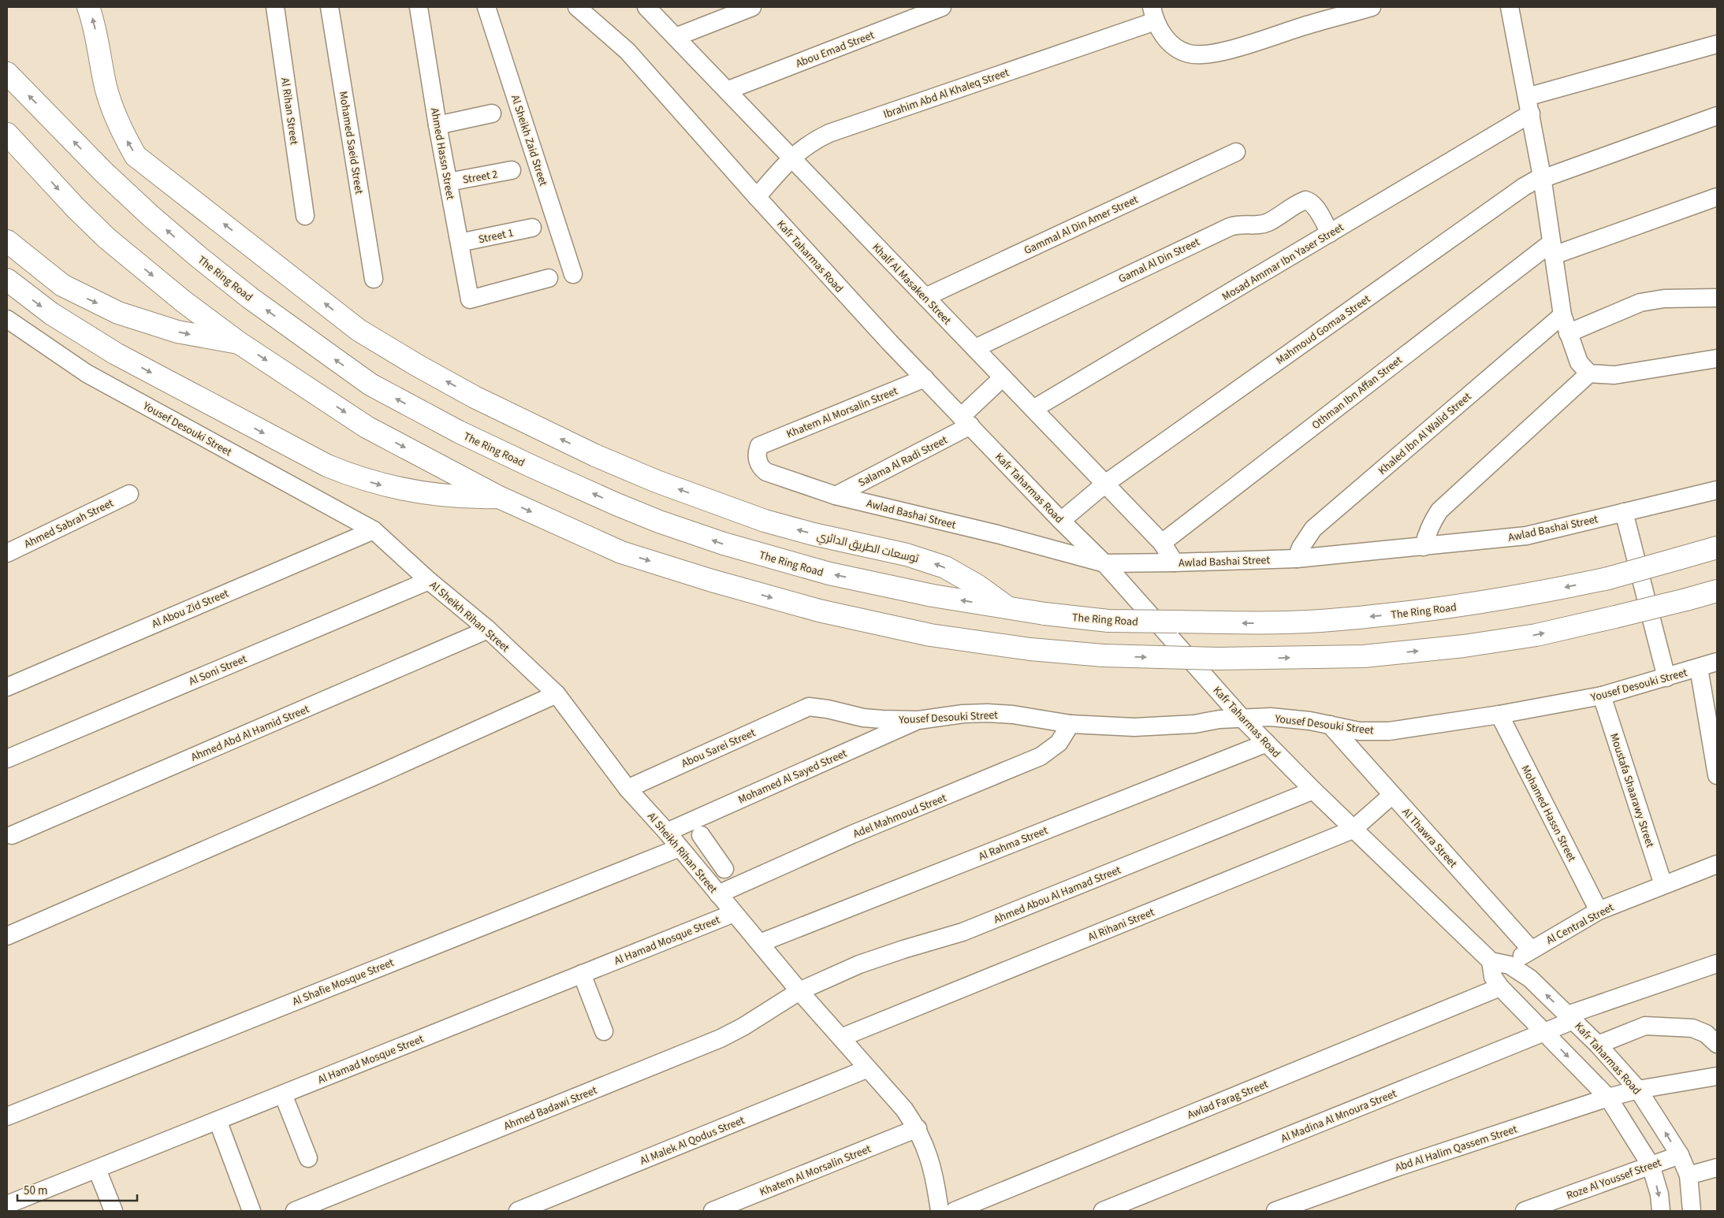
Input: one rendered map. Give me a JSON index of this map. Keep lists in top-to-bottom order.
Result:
{
  "streets": {
    "main road": ["The Ring Road", "توسعات الطريق الدائري"],
    "street": [
      "Abou Emad Street",
      "Ibrahim Abd Al Khaleq Street",
      "Al Rihan Street",
      "Al Sheikh Zaid Street",
      "Mohamed Saeid Street",
      "Ahmed Hassn Street",
      "Street 2",
      "Gammal Al Din Amer Street",
      "Street 1",
      "Kafr Taharmas Road",
      "Gamal Al Din Street",
      "Mosad Ammar Ibn Yaser Street",
      "Khalf Al Masaken Street",
      "Mahmoud Gomaa Street",
      "Othman Ibn Affan Street",
      "Khatem Al Morsalin Street",
      "Yousef Desouki Street",
      "Khaled Ibn Al Walid Street",
      "Salama Al Radi Street",
      "Awlad Bashai Street",
      "Ahmed Sabrah Street",
      "Al Abou Zid Street",
      "Al Sheikh Rihan Street",
      "Al Soni Street",
      "Ahmed Abd Al Hamid Street",
      "Abou Sarei Street",
      "Mohamed Al Sayed Street",
      "Moustafa Shaarawy Street",
      "Mohamed Hassn Street",
      "Adel Mahmoud Street",
      "Al Thawra Street",
      "Al Rahma Street",
      "Ahmed Abou Al Hamad Street",
      "Al Central Street",
      "Al Rihani Street",
      "Al Hamad Mosque Street",
      "Al Shafie Mosque Street",
      "Awlad Farag Street",
      "Ahmed Badawi Street",
      "Al Madina Al Mnoura Street",
      "Al Malek Al Qodus Street",
      "Abd Al Halim Qassem Street",
      "Roze Al Youssef Street"
    ]
  },
  "crossings": [
    ["Abou Emad Street", "Khalf Al Masaken Street"],
    ["Ibrahim Abd Al Khaleq Street", "Kafr Taharmas Road"],
    ["Ibrahim Abd Al Khaleq Street", "Khalf Al Masaken Street"],
    ["Ahmed Hassn Street", "Street 2"],
    ["Ahmed Hassn Street", "Street 1"],
    ["Gammal Al Din Amer Street", "Khalf Al Masaken Street"],
    ["Kafr Taharmas Road", "Mahmoud Gomaa Street"],
    ["Kafr Taharmas Road", "Khatem Al Morsalin Street"],
    ["Kafr Taharmas Road", "Yousef Desouki Street"],
    ["Kafr Taharmas Road", "Salama Al Radi Street"],
    ["Kafr Taharmas Road", "Awlad Bashai Street"],
    ["Kafr Taharmas Road", "Al Rahma Street"],
    ["Kafr Taharmas Road", "Ahmed Abou Al Hamad Street"],
    ["Kafr Taharmas Road", "Al Central Street"],
    ["Kafr Taharmas Road", "Al Rihani Street"],
    ["Kafr Taharmas Road", "Awlad Farag Street"],
    ["Kafr Taharmas Road", "Al Madina Al Mnoura Street"],
    ["Kafr Taharmas Road", "Abd Al Halim Qassem Street"],
    ["Kafr Taharmas Road", "Roze Al Youssef Street"],
    ["Gamal Al Din Street", "Mosad Ammar Ibn Yaser Street"],
    ["Gamal Al Din Street", "Khalf Al Masaken Street"],
    ["Mosad Ammar Ibn Yaser Street", "Khalf Al Masaken Street"],
    ["The Ring Road", "توسعات الطريق الدائري"],
    ["Khalf Al Masaken Street", "Mahmoud Gomaa Street"],
    ["Khalf Al Masaken Street", "Othman Ibn Affan Street"],
    ["Khalf Al Masaken Street", "Salama Al Radi Street"],
    ["Khalf Al Masaken Street", "Awlad Bashai Street"],
    ["Khatem Al Morsalin Street", "Awlad Bashai Street"],
    ["Khatem Al Morsalin Street", "Al Sheikh Rihan Street"],
    ["Yousef Desouki Street", "Al Abou Zid Street"],
    ["Yousef Desouki Street", "Al Sheikh Rihan Street"],
    ["Yousef Desouki Street", "Abou Sarei Street"],
    ["Yousef Desouki Street", "Mohamed Al Sayed Street"],
    ["Yousef Desouki Street", "Moustafa Shaarawy Street"],
    ["Yousef Desouki Street", "Mohamed Hassn Street"],
    ["Yousef Desouki Street", "Adel Mahmoud Street"],
    ["Yousef Desouki Street", "Al Thawra Street"],
    ["Khaled Ibn Al Walid Street", "Awlad Bashai Street"],
    ["Salama Al Radi Street", "Awlad Bashai Street"],
    ["Al Abou Zid Street", "Al Sheikh Rihan Street"],
    ["Al Sheikh Rihan Street", "Al Soni Street"],
    ["Al Sheikh Rihan Street", "Ahmed Abd Al Hamid Street"],
    ["Al Sheikh Rihan Street", "Abou Sarei Street"],
    ["Al Sheikh Rihan Street", "Mohamed Al Sayed Street"],
    ["Al Sheikh Rihan Street", "Adel Mahmoud Street"],
    ["Al Sheikh Rihan Street", "Al Rahma Street"],
    ["Al Sheikh Rihan Street", "Ahmed Abou Al Hamad Street"],
    ["Al Sheikh Rihan Street", "Al Rihani Street"],
    ["Al Sheikh Rihan Street", "Al Hamad Mosque Street"],
    ["Al Sheikh Rihan Street", "Al Shafie Mosque Street"],
    ["Al Sheikh Rihan Street", "Ahmed Badawi Street"],
    ["Al Sheikh Rihan Street", "Al Malek Al Qodus Street"],
    ["Moustafa Shaarawy Street", "Al Central Street"],
    ["Mohamed Hassn Street", "Al Central Street"],
    ["Al Thawra Street", "Al Central Street"],
    ["Al Thawra Street", "Al Rihani Street"],
    ["Ahmed Abou Al Hamad Street", "Ahmed Badawi Street"]
  ],
  "scale_bar": "50 m"
}
